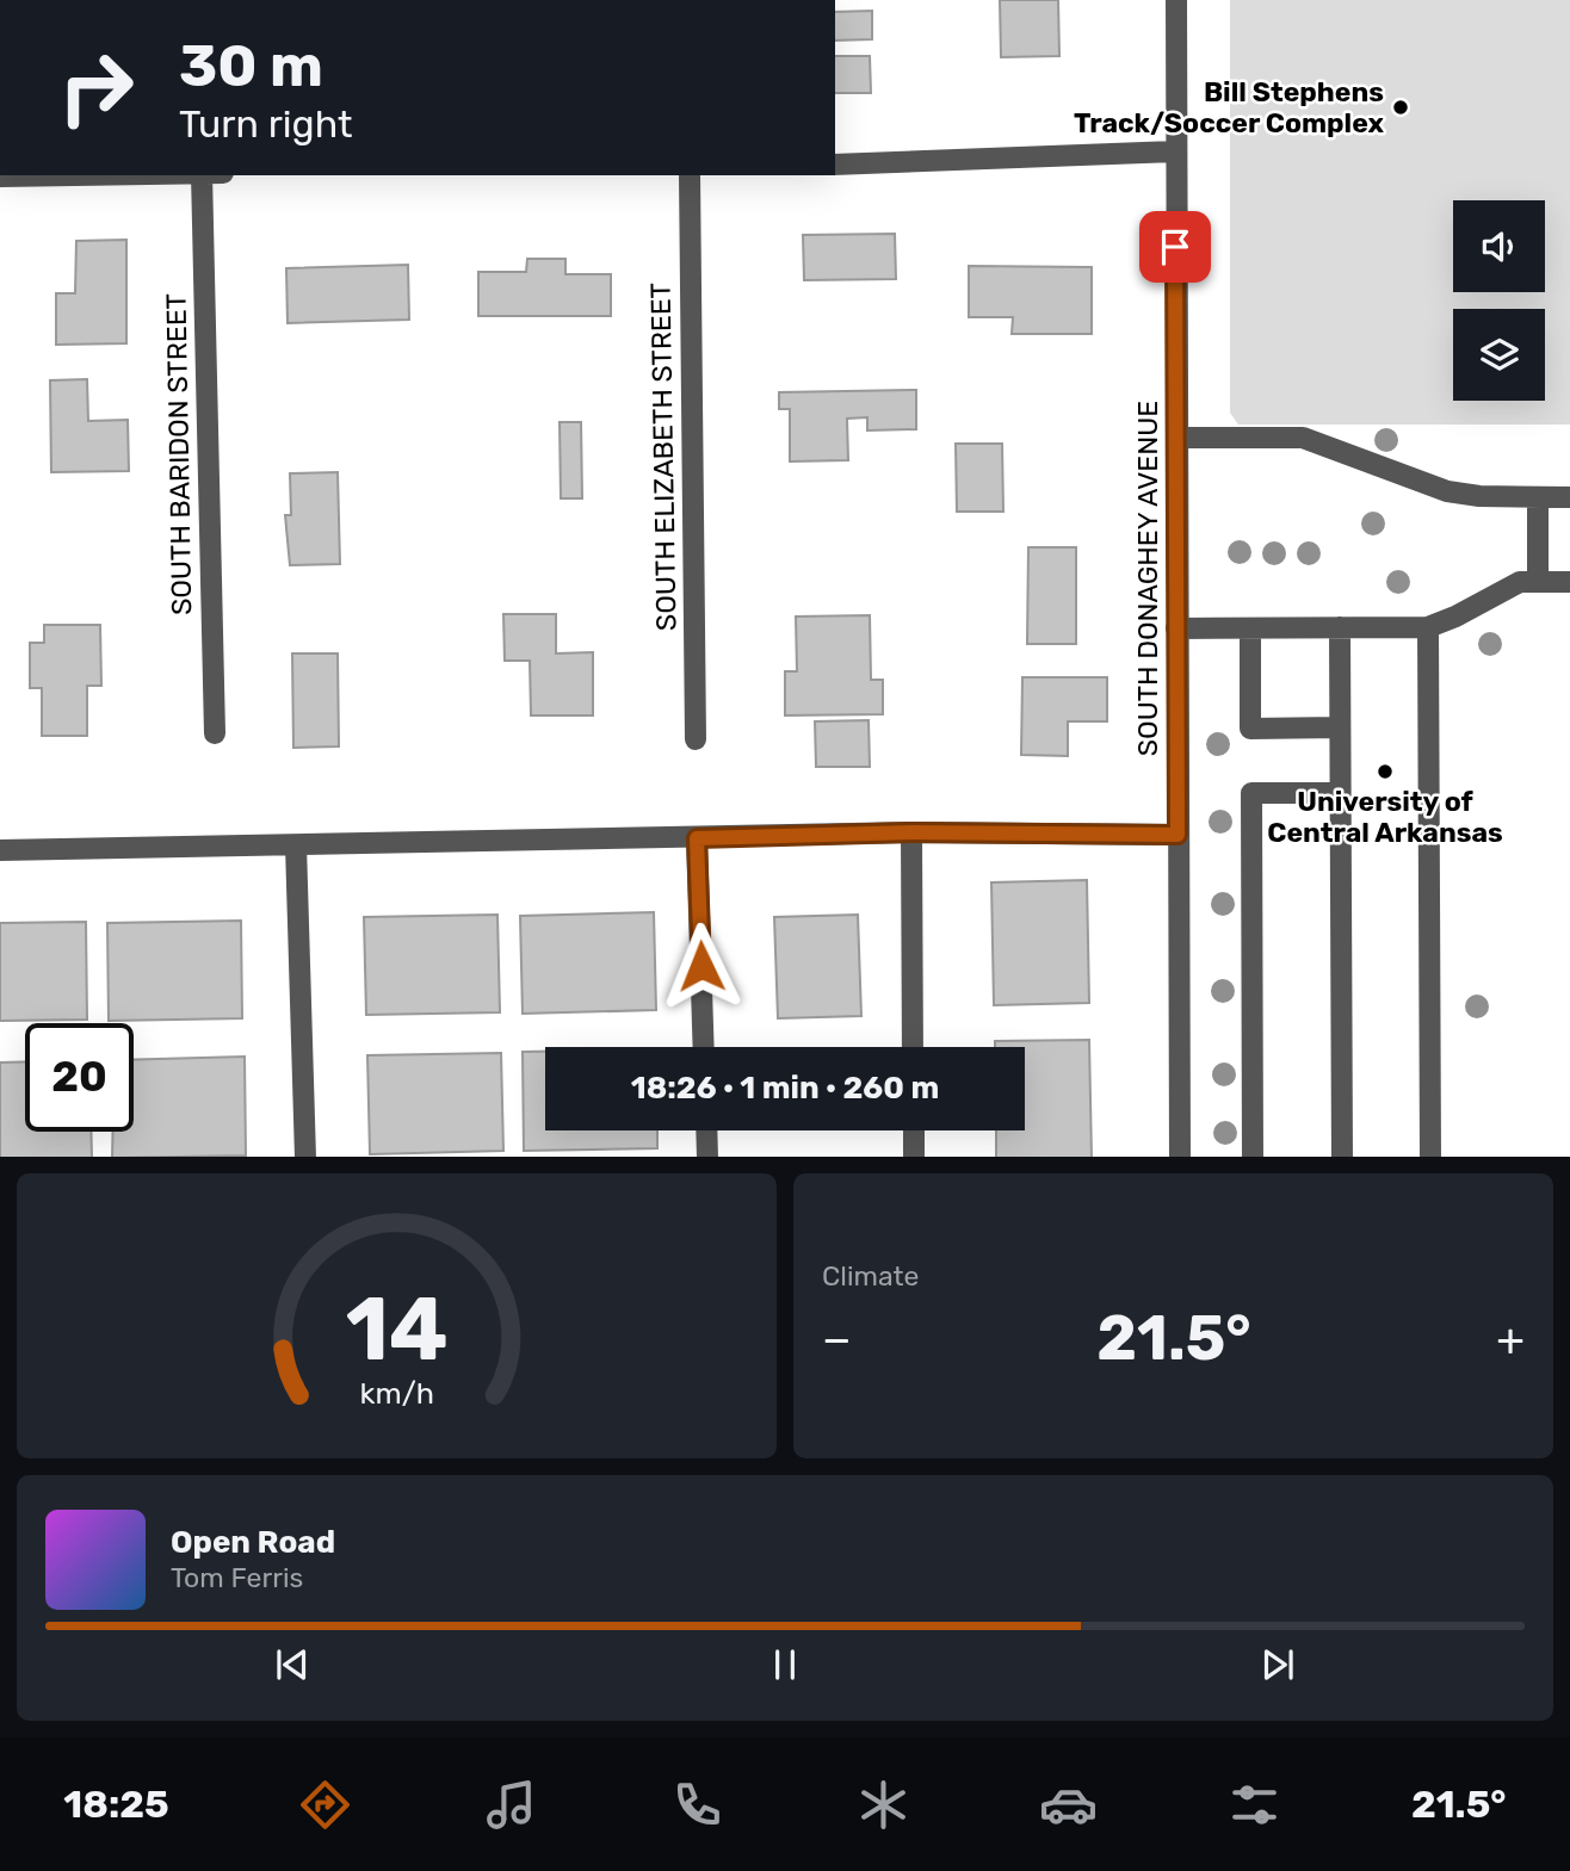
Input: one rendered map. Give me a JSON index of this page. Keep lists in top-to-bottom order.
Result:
{
  "streets": {
    "street": ["SOUTH BARIDON STREET", "SOUTH ELIZABETH STREET", "SOUTH DONAGHEY AVENUE"]
  },
  "places": ["Bill Stephens Track/Soccer Complex", "University of Central Arkansas"],
  "page": {
    "turn": ["30 m", "Turn right"],
    "limit": "20",
    "trip": "18:26 · 1 min · 260 m",
    "tile": "Climate",
    "heat": ["−", "21.5°", "+"],
    "song": ["Open Road", "Tom Ferris"],
    "tabs": ["18:25", "21.5°"],
    "gauge": ["14", "km/h"]
  }
}
